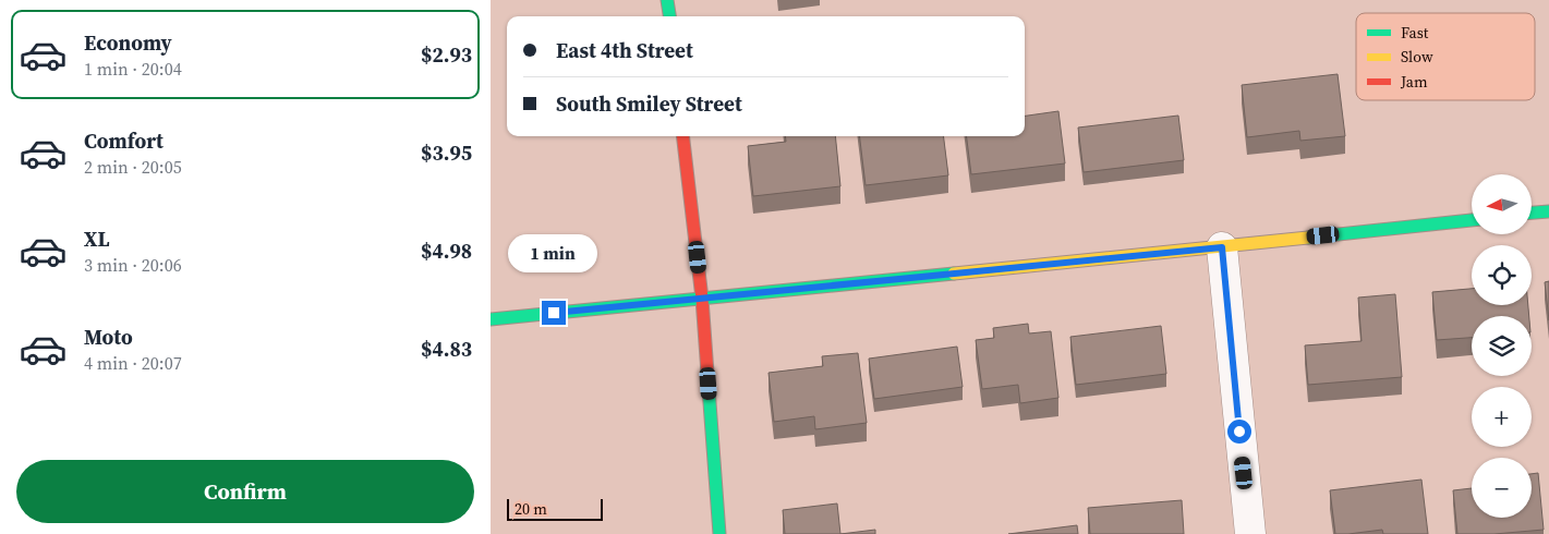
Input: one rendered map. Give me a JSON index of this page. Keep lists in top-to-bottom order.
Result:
{
  "legend": ["Fast", "Slow", "Jam"],
  "scale_bar": "20 m",
  "north": "left",
  "page": {
    "list": [
      {
        "name": "Economy",
        "note": "1 min · 20:04",
        "value": "$2.93"
      },
      {
        "name": "Comfort",
        "note": "2 min · 20:05",
        "value": "$3.95"
      },
      {
        "name": "XL",
        "note": "3 min · 20:06",
        "value": "$4.98"
      },
      {
        "name": "Moto",
        "note": "4 min · 20:07",
        "value": "$4.83"
      }
    ],
    "banner": ["East 4th Street", "South Smiley Street"],
    "map_buttons": ["+", "−"],
    "bubble": "1 min",
    "buttons": "Confirm",
    "scale": "20 m"
  }
}
